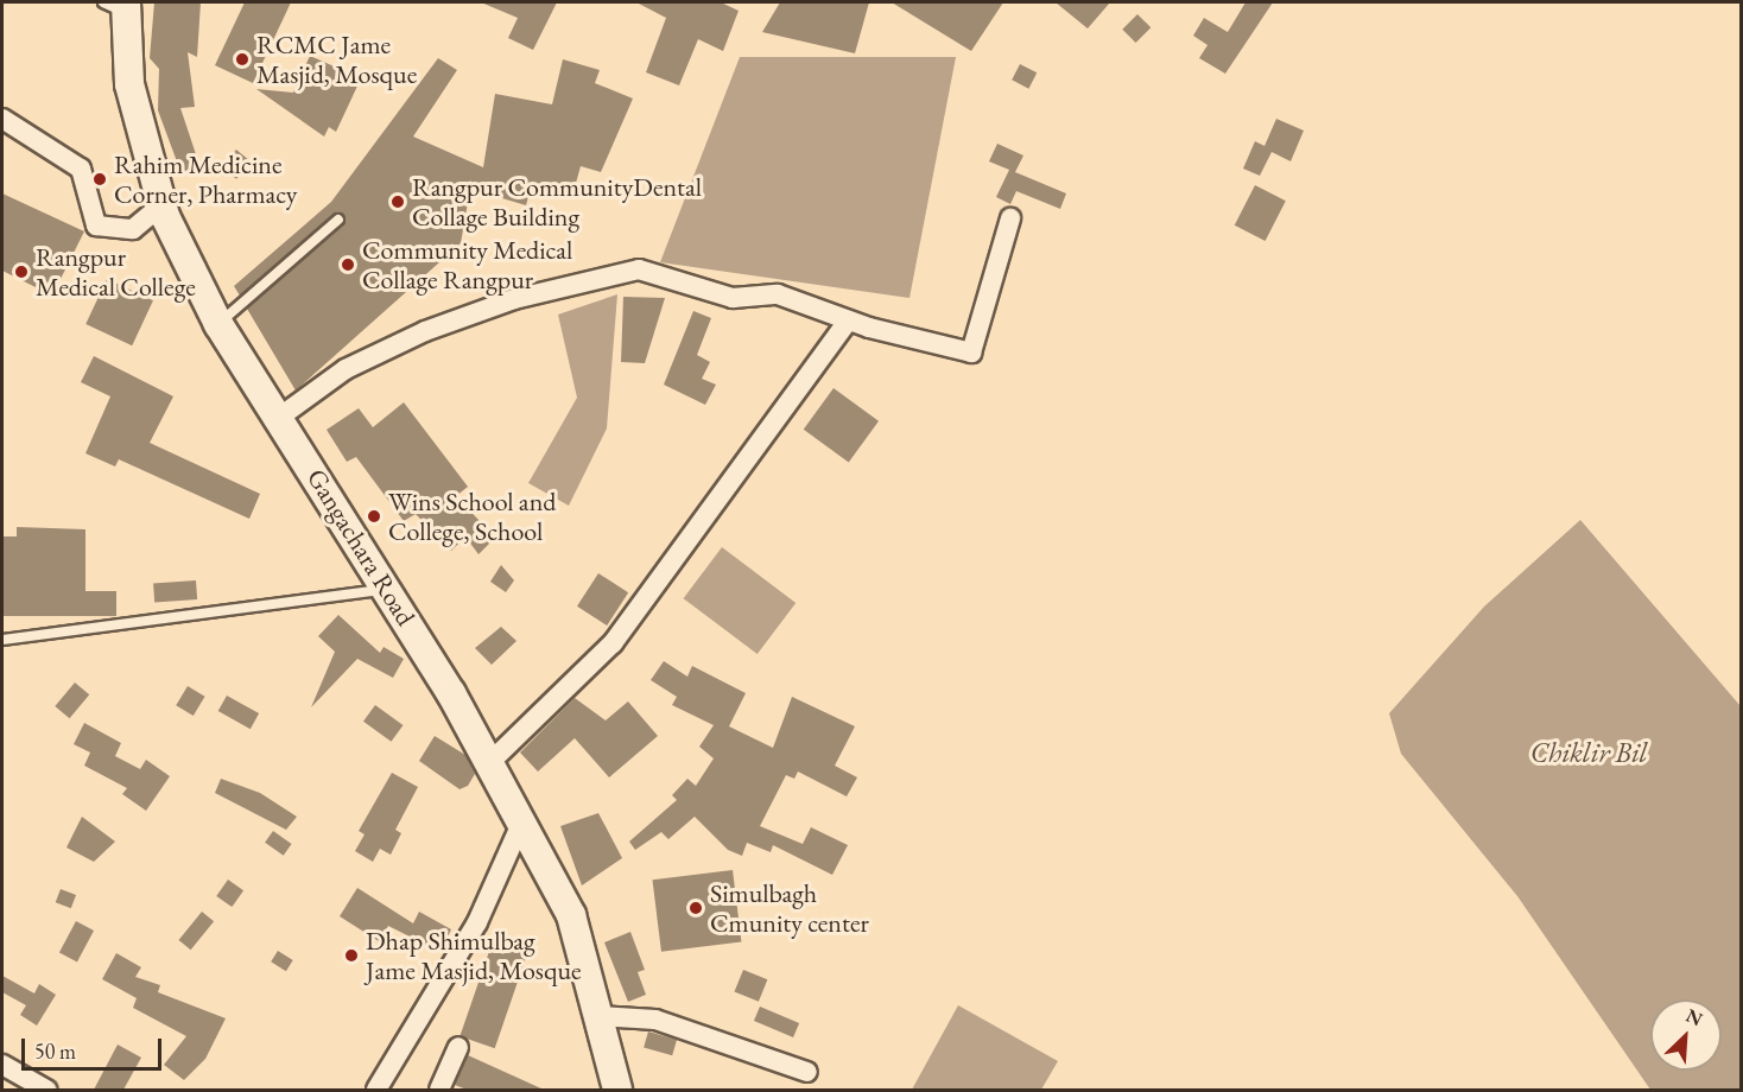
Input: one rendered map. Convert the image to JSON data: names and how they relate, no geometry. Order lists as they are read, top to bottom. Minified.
{"streets":{"main road":["Gangachara Road"]},"water":["Chiklir Bil"],"places":["RCMC Jame Masjid, Mosque","Rahim Medicine Corner, Pharmacy","Rangpur CommunityDental Collage Building","Community Medical Collage Rangpur","Rangpur Medical College","Wins School and College, School","Simulbagh Cmunity center","Dhap Shimulbag Jame Masjid, Mosque"],"scale_bar":"50 m","north":"top right"}
